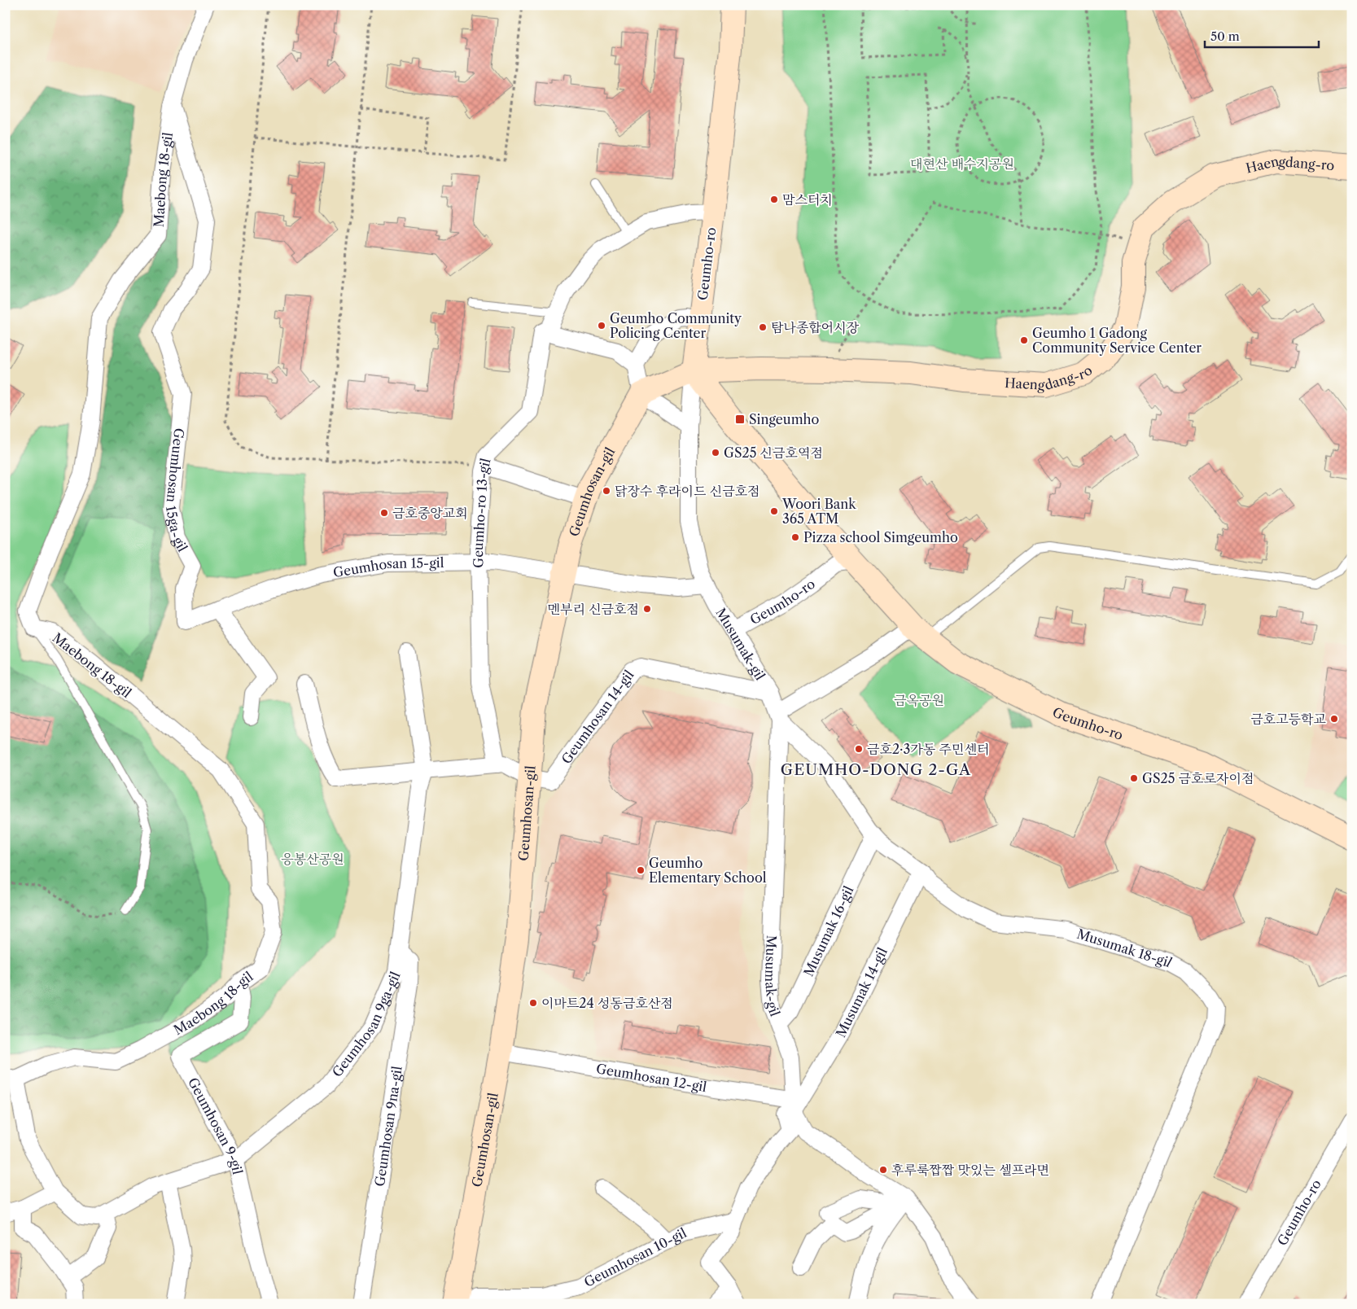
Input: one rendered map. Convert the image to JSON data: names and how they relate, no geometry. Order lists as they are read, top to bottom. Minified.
{"streets":{"street":["Haengdang-ro","Maebong 18-gil","Geumho-ro","Geumhosan 15ga-gil","Geumhosan-gil","Geumho-ro 13-gil","Geumhosan 15-gil","Musumak-gil","Geumhosan 14-gil","Musumak 16-gil","Musumak 18-gil","Musumak 14-gil","Geumhosan 9ga-gil","Geumhosan 12-gil","Geumhosan 9na-gil","Geumhosan 9-gil","Geumhosan 10-gil"]},"crossings":[["Haengdang-ro","Geumho-ro"],["Haengdang-ro","Musumak-gil"],["Maebong 18-gil","Geumhosan 15ga-gil"],["Maebong 18-gil","Geumhosan 9ga-gil"],["Maebong 18-gil","Geumhosan 9-gil"],["Geumho-ro","Geumho-ro 13-gil"],["Geumho-ro","Musumak-gil"],["Geumhosan 15ga-gil","Geumhosan 15-gil"],["Geumhosan-gil","Geumhosan 15-gil"],["Geumhosan-gil","Geumhosan 14-gil"],["Geumhosan-gil","Geumhosan 12-gil"],["Geumho-ro 13-gil","Geumhosan 15-gil"],["Musumak-gil","Geumhosan 14-gil"],["Musumak-gil","Musumak 16-gil"],["Musumak-gil","Musumak 18-gil"],["Musumak-gil","Musumak 14-gil"],["Musumak-gil","Geumhosan 12-gil"],["Musumak 16-gil","Musumak 18-gil"],["Musumak 18-gil","Musumak 14-gil"],["Musumak 14-gil","Geumhosan 12-gil"],["Geumhosan 9ga-gil","Geumhosan 9na-gil"],["Geumhosan 9ga-gil","Geumhosan 9-gil"]],"districts":["GEUMHO-DONG 2-GA"],"parks":["대현산 배수지공원","금옥공원","응봉산공원"],"places":{"other":["맘스터치","Geumho Community Policing Center","탐나종합어시장","Geumho 1 Gadong Community Service Center","GS25 신금호역점","닭장수 후라이드 신금호점","Woori Bank 365 ATM","금호중앙교회","Pizza school Simgeumho","멘부리 신금호점","금호고등학교","금호2·3가동 주민센터","GS25 금호로자이점","Geumho Elementary School","이마트24 성동금호산점","후루룩짭짭 맛있는 셀프라면"],"transit":["Singeumho"]},"scale_bar":"50 m"}
